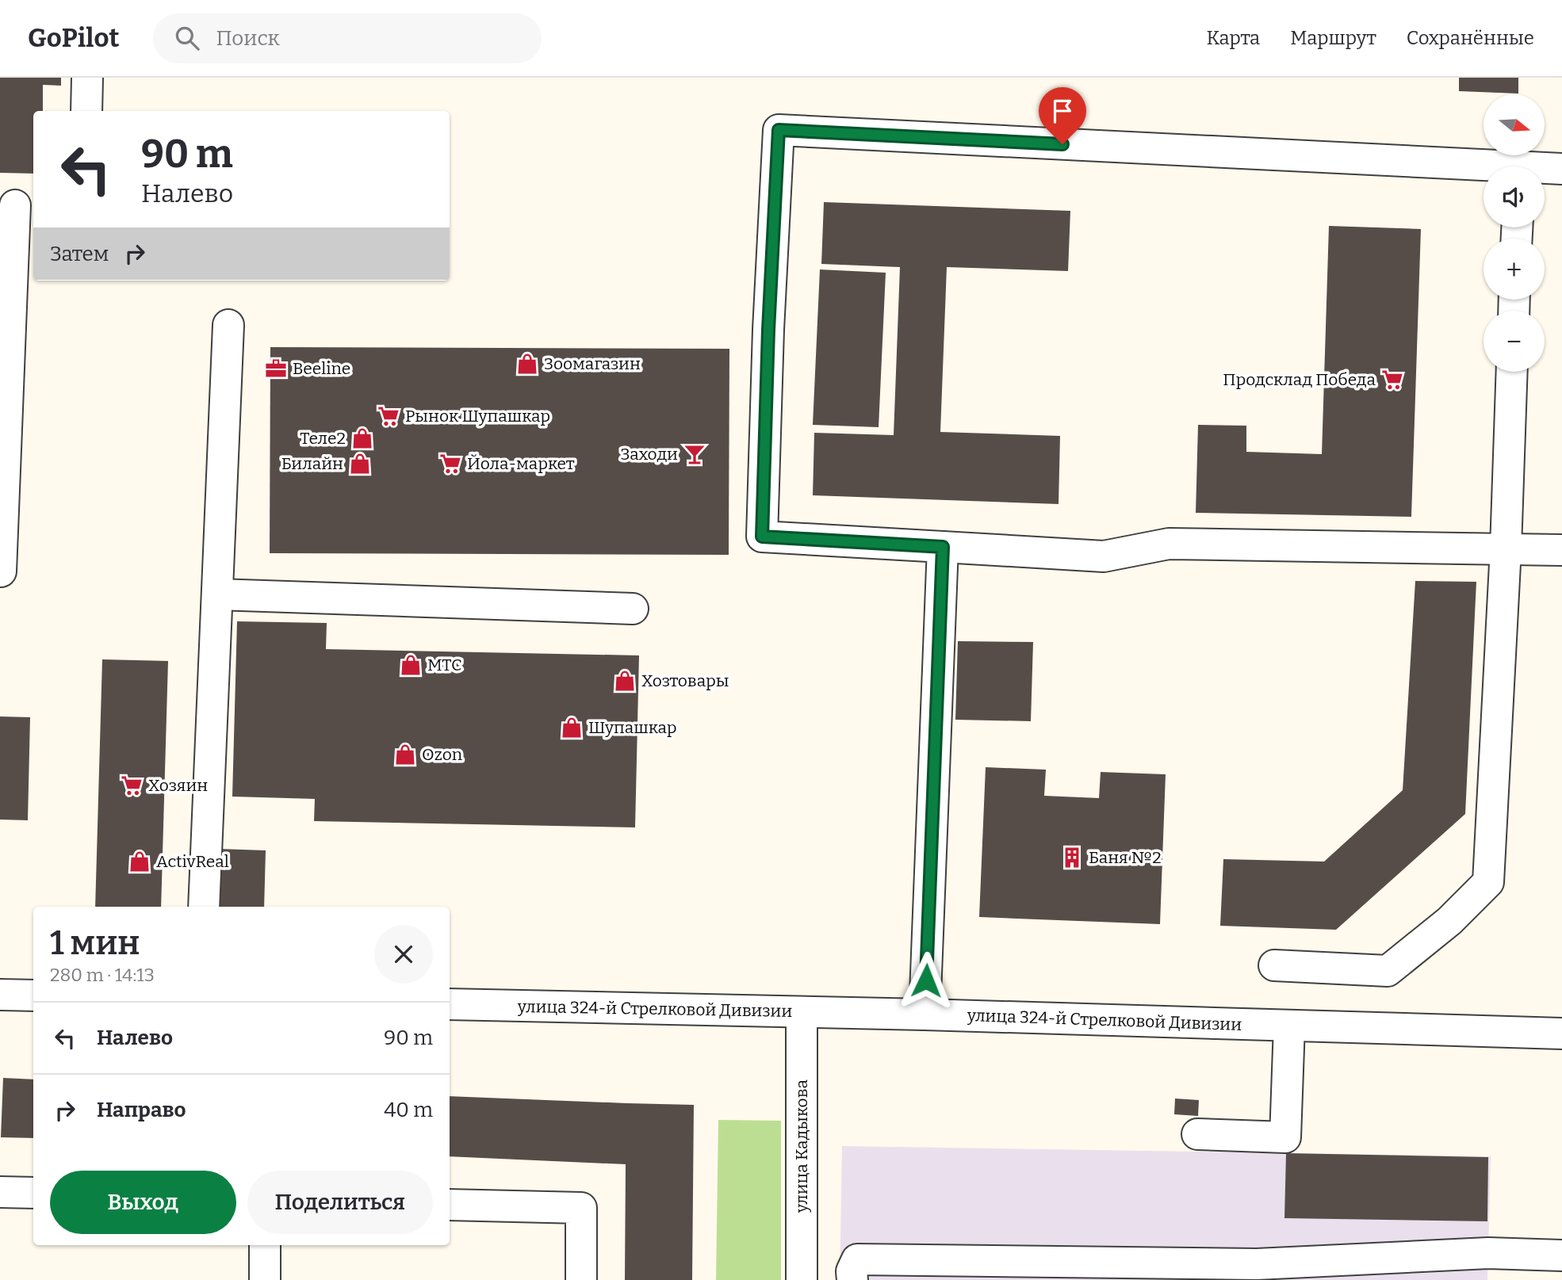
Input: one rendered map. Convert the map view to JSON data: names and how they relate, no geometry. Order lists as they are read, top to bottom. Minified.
{"streets":{"street":["улица 324-й Стрелковой Дивизии","улица Кадыкова"]},"crossings":[["улица 324-й Стрелковой Дивизии","улица Кадыкова"]],"places":{"shop":["Зоомагазин","Теле2","Билайн","МТС","Хозтовары","Шупашкар","Ozon","ActivReal"],"office":["Beeline"],"supermarket":["Продсклад Победа","Рынок Шупашкар","Йола-маркет","Хозяин"],"bar":["Заходи"],"building":["Баня №2"]},"north":"right","page":{"header":"GoPilot","search":"Поиск","nav":["Карта","Маршрут","Сохранённые"],"map_buttons":["+","−"],"turn":["90 m","Налево"],"then":"Затем","heading":["1 мин","280 m · 14:13"],"list":[{"name":"Налево","value":"90 m"},{"name":"Направо","value":"40 m"}],"buttons":["Выход","Поделиться"]}}
